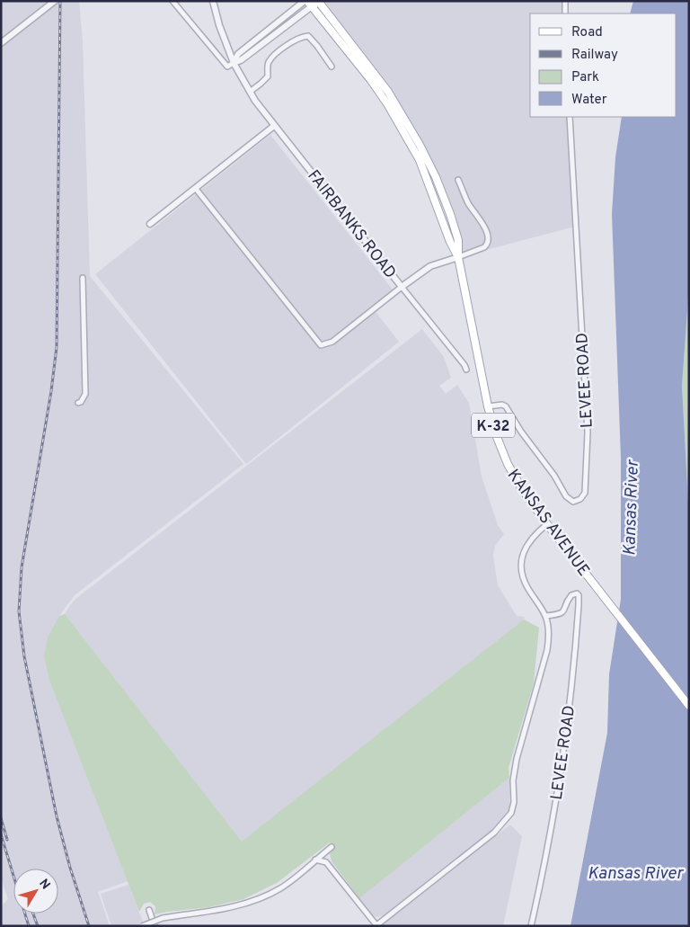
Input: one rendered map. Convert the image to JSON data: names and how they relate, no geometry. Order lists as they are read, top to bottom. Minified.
{"streets":{"main road":["K-32","KANSAS AVENUE"],"street":["FAIRBANKS ROAD","LEVEE ROAD"]},"crossings":[["LEVEE ROAD","KANSAS AVENUE"]],"water":["Kansas River"],"legend":["Road","Railway","Park","Water"],"north":"top right"}
